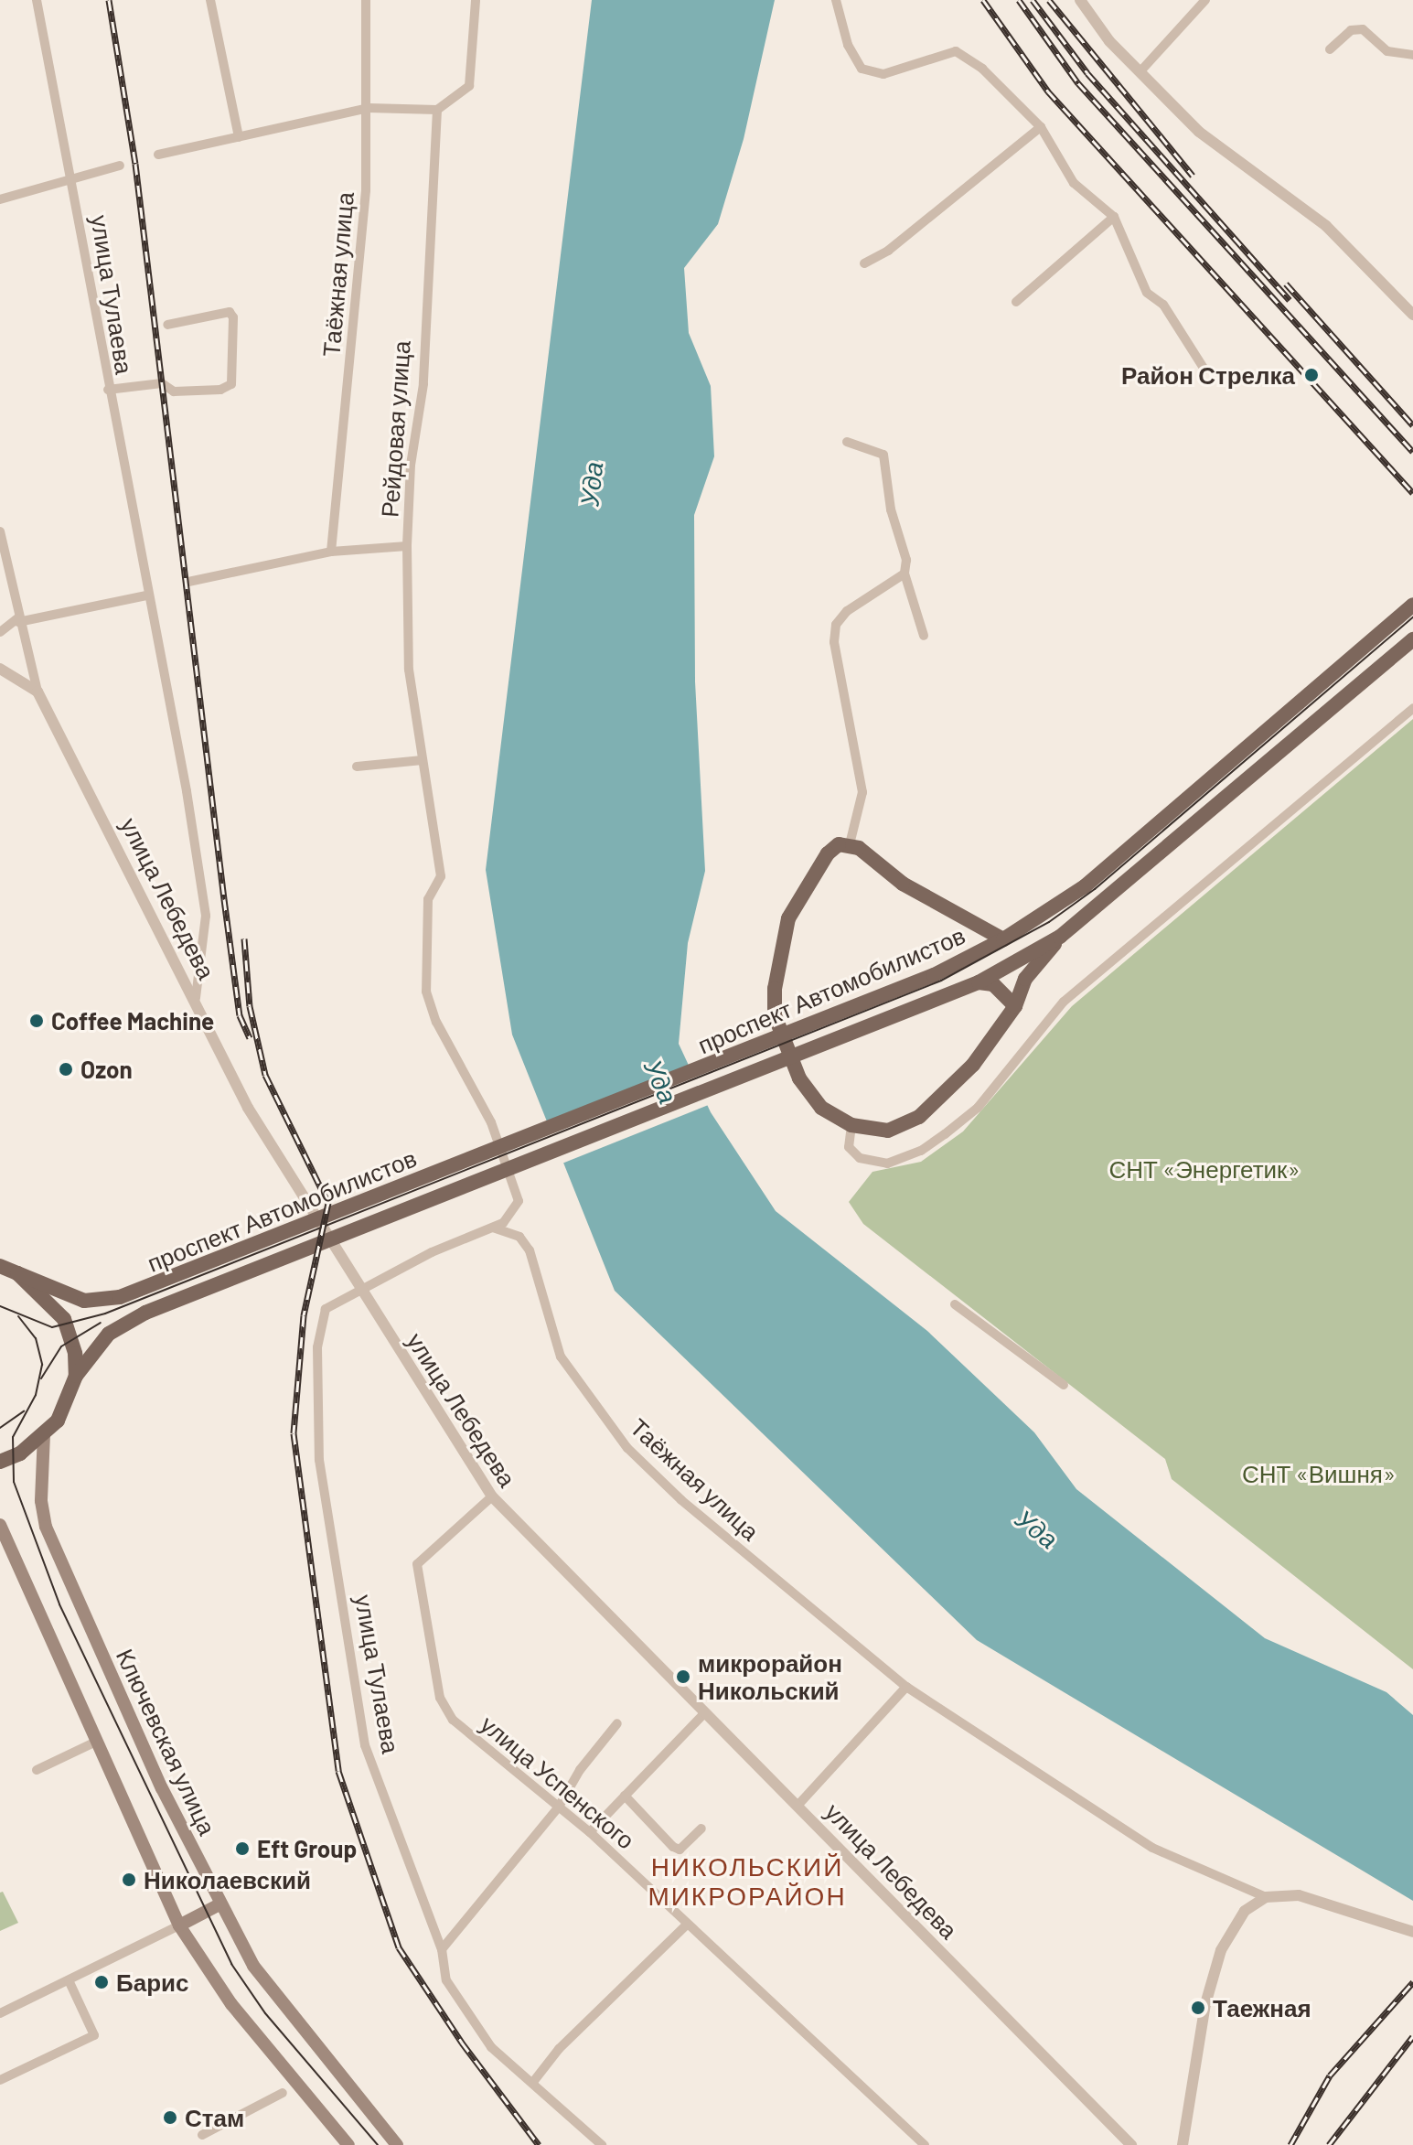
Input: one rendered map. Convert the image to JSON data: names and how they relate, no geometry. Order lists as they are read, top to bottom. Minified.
{"streets":{"main road":["проспект Автомобилистов","Ключевская улица"],"street":["Таёжная улица","улица Тулаева","Рейдовая улица","улица Лебедева","улица Успенского"]},"crossings":[["Таёжная улица","улица Тулаева"],["Таёжная улица","Рейдовая улица"],["улица Тулаева","Рейдовая улица"],["улица Тулаева","улица Лебедева"],["улица Лебедева","улица Успенского"]],"districts":["НИКОЛЬСКИЙ МИКРОРАЙОН"],"water":["Уда"],"parks":["СНТ «Энергетик»","СНТ «Вишня»"],"places":["Район Стрелка","Coffee Machine","Ozon","микрорайон Никольский","Eft Group","Николаевский","Барис","Таежная","Стам"]}
